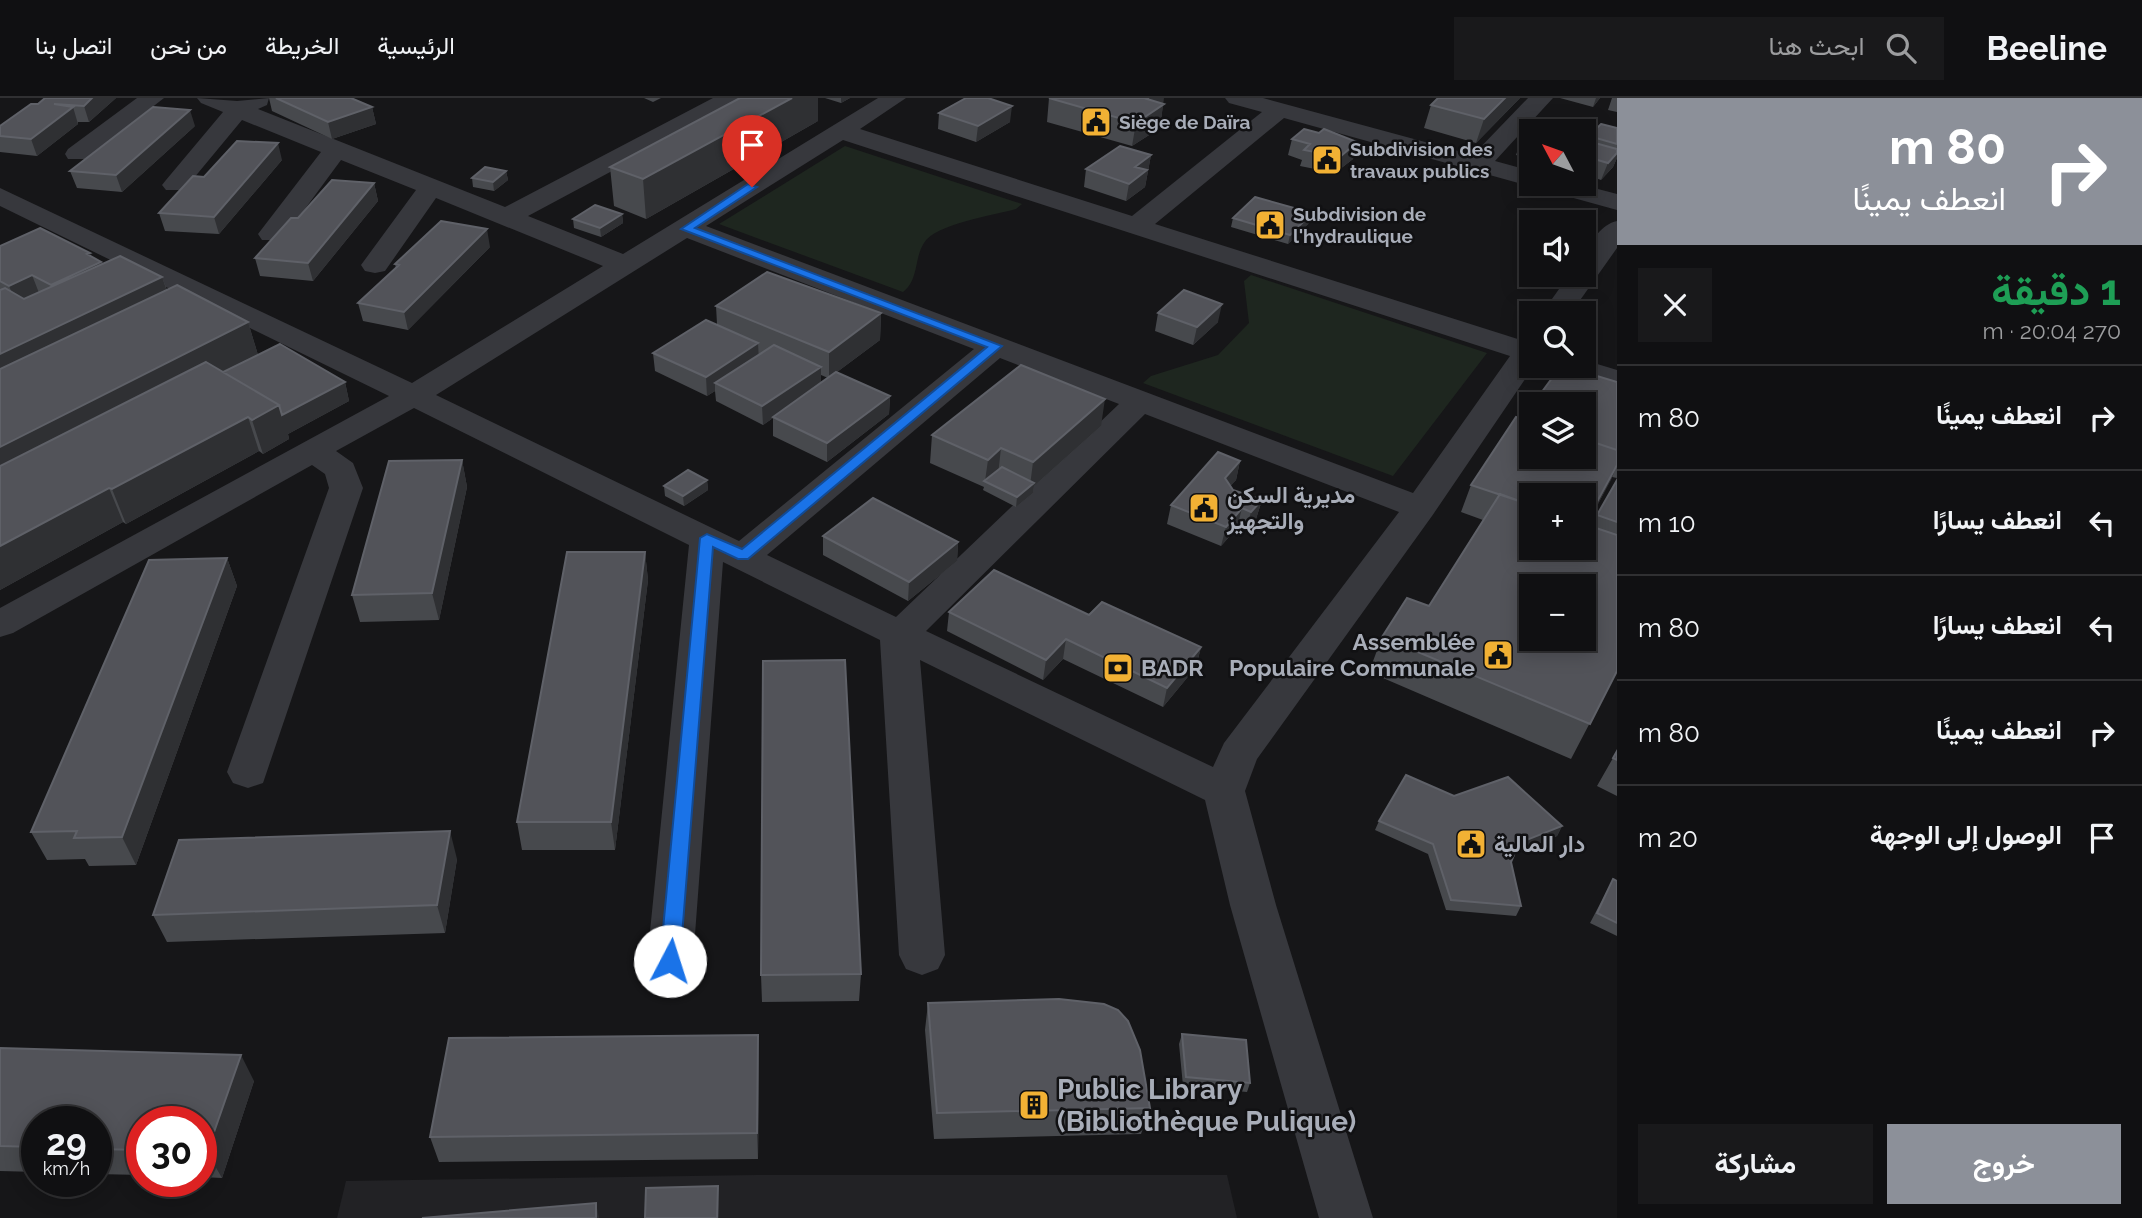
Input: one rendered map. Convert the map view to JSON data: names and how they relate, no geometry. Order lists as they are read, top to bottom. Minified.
{"places":{"public building":["Siège de Daïra","Subdivision des travaux publics","Subdivision de l'hydraulique","مديرية السكن والتجهيز","Assemblée Populaire Communale","دار المالية"],"bank":["BADR"],"building":["Public Library (Bibliothèque Pulique)"]},"north":"top left","page":{"header":"Beeline","search":"ابحث هنا","nav":["الرئيسية","الخريطة","من نحن","اتصل بنا"],"turn":["80 m","انعطف يمينًا"],"map_buttons":["+","−"],"heading":["1 دقيقة","270 m · 20:04"],"list":[{"name":"انعطف يمينًا","value":"80 m"},{"name":"انعطف يسارًا","value":"10 m"},{"name":"انعطف يسارًا","value":"80 m"},{"name":"انعطف يمينًا","value":"80 m"},{"name":"الوصول إلى الوجهة","value":"20 m"}],"speed":"29 km/h","limit":"30","buttons":["خروج","مشاركة"]}}
